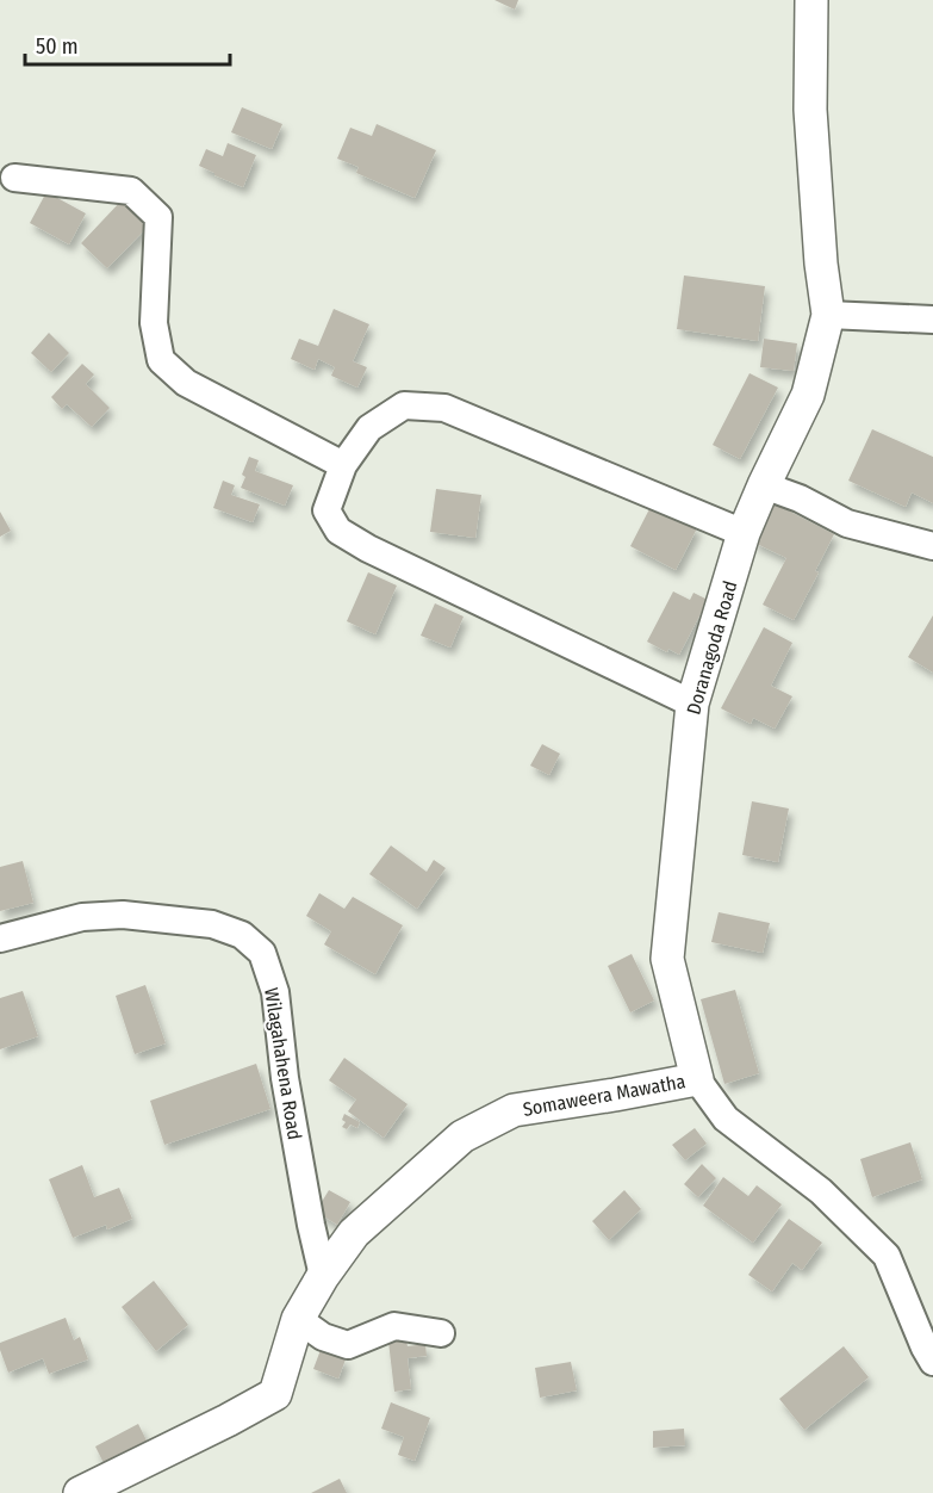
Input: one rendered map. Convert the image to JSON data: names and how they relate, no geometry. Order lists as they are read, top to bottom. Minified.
{"streets":{"street":["Doranagoda Road","Wilagahahena Road","Somaweera Mawatha"]},"crossings":[["Doranagoda Road","Somaweera Mawatha"],["Wilagahahena Road","Somaweera Mawatha"]],"scale_bar":"50 m"}
